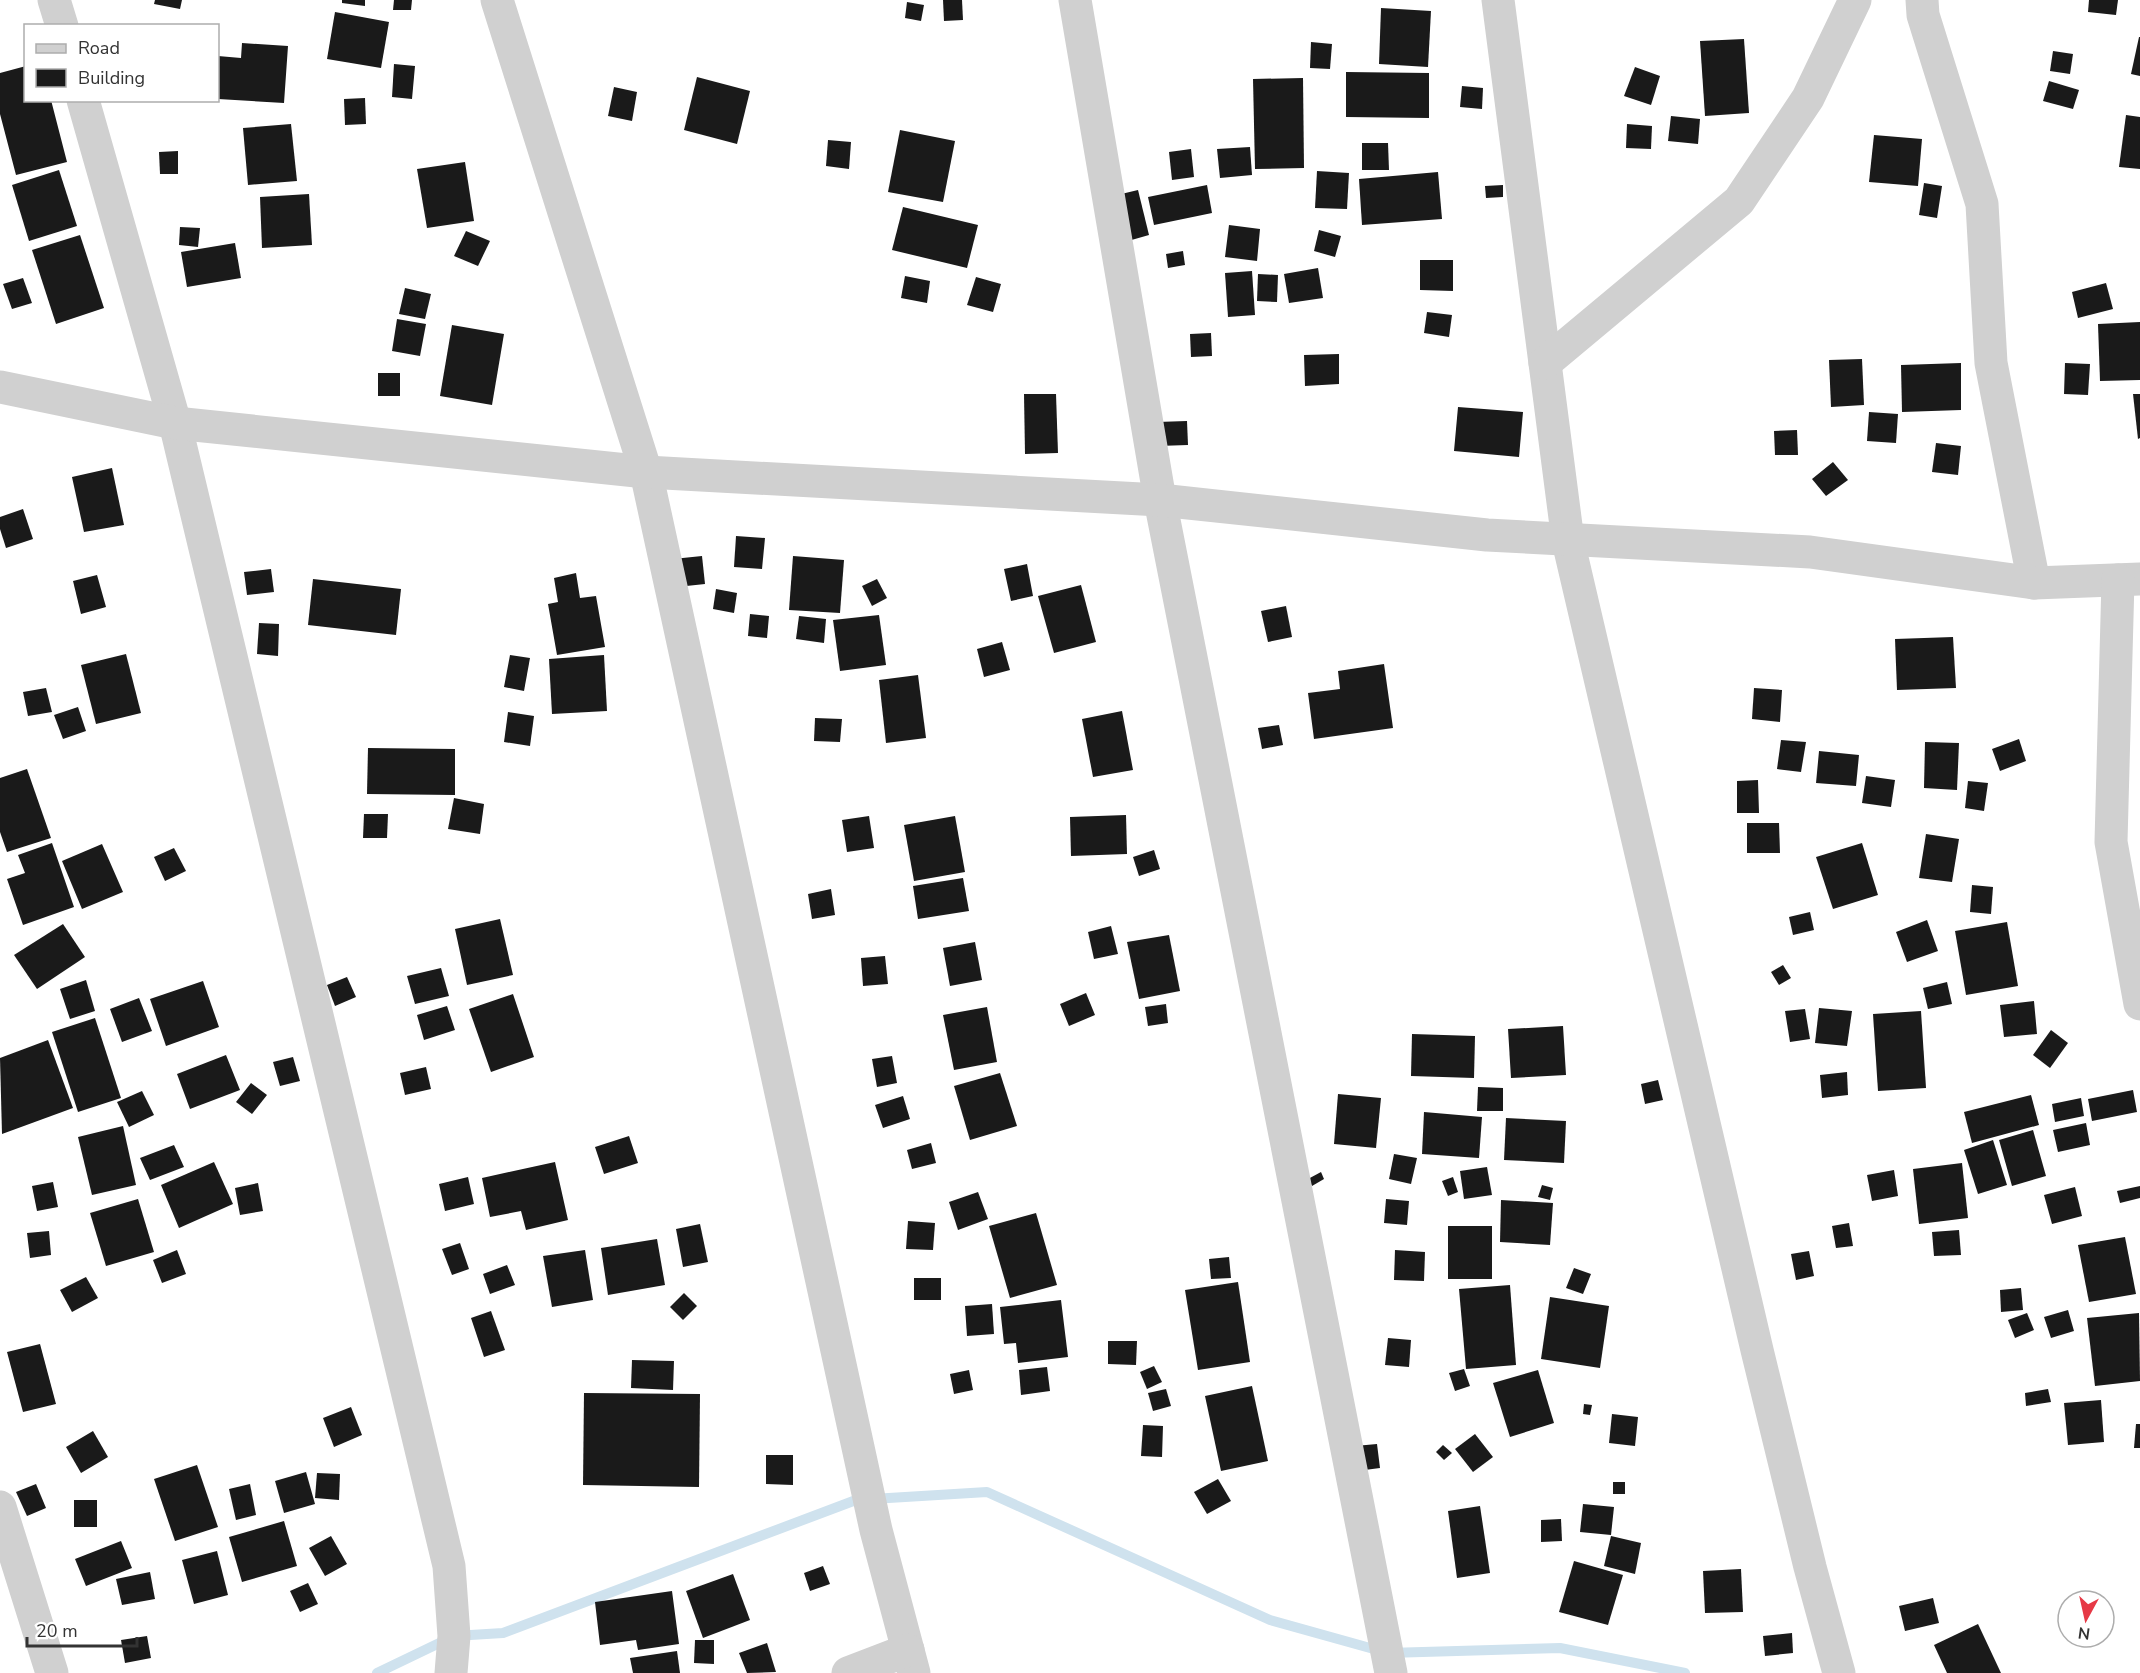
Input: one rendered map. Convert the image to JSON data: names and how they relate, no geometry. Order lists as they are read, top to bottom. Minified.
{"legend":["Road","Building"],"scale_bar":"20 m","north":"bottom"}
